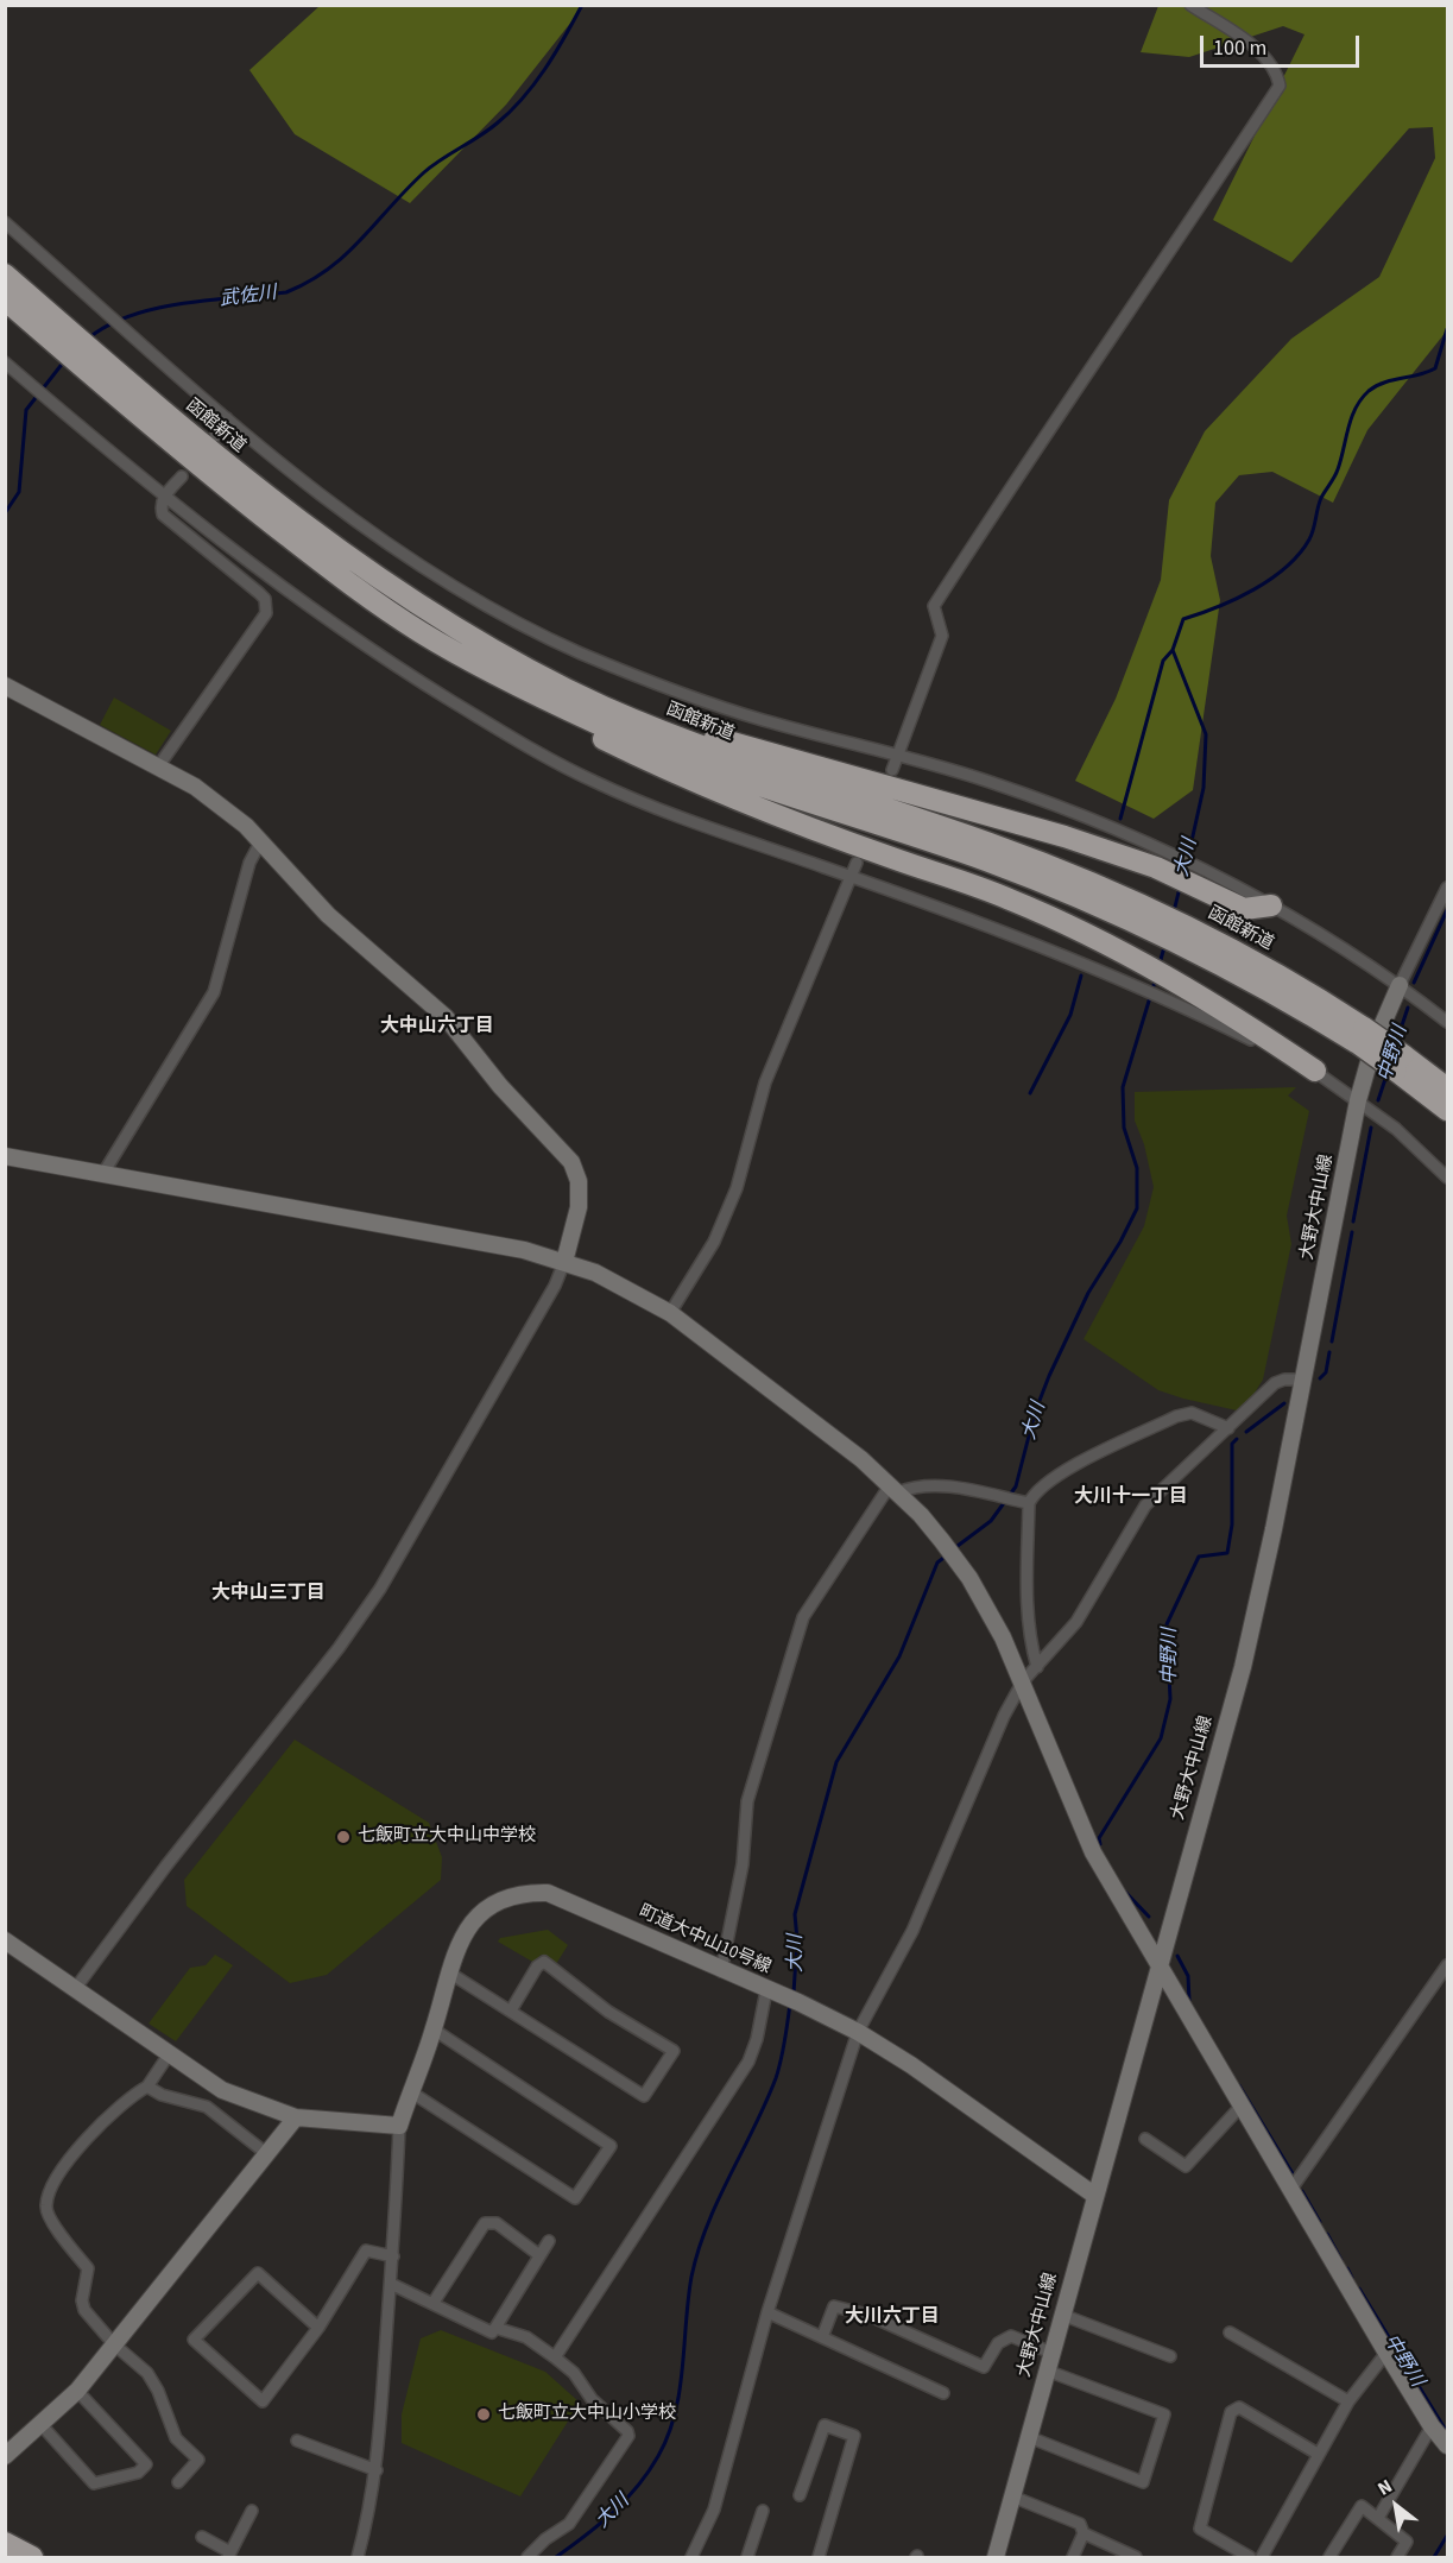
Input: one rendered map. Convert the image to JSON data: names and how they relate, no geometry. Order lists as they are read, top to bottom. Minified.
{"streets":{"highway":["函館新道"],"street":["大野大中山線","町道大中山10号線"]},"crossings":[["大野大中山線","町道大中山10号線"]],"districts":["大中山六丁目","大川十一丁目","大中山三丁目","大川六丁目"],"water":["武佐川","大川","中野川"],"places":["七飯町立大中山中学校","七飯町立大中山小学校"],"scale_bar":"100 m","north":"top left"}
